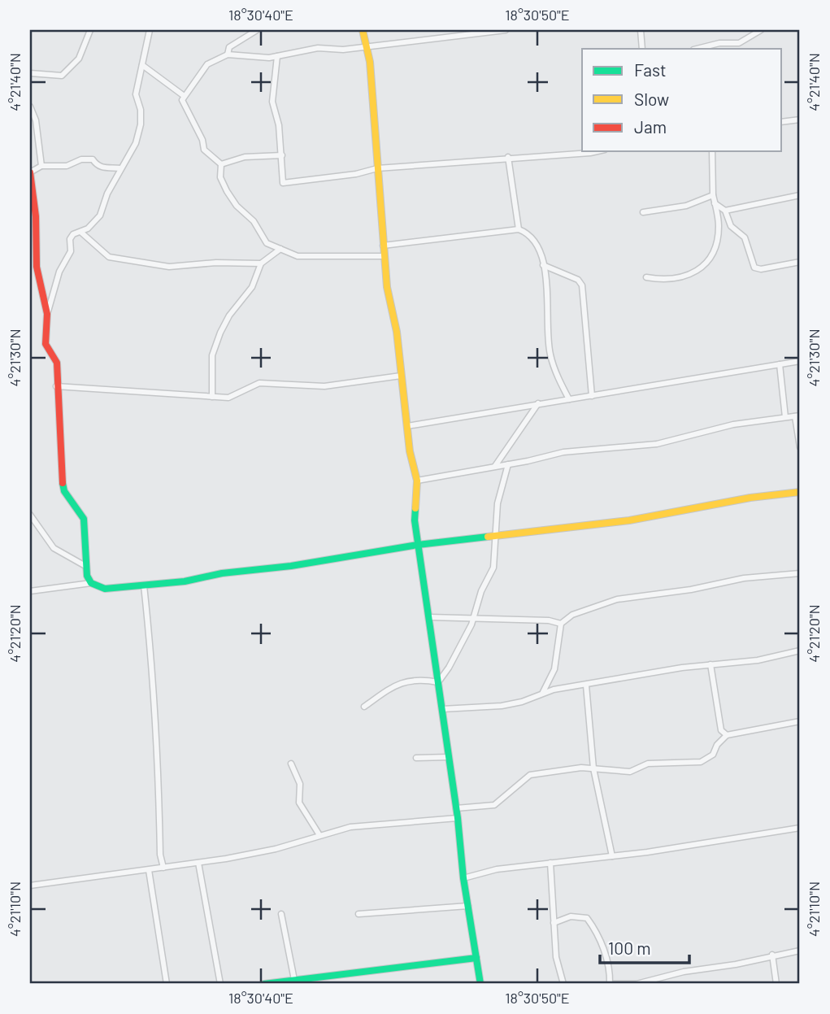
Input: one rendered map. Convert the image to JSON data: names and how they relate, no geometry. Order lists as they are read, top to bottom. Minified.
{"legend":["Fast","Slow","Jam"],"scale_bar":"100 m","coordinates":["18°30'40\"E","18°30'50\"E","4°21'40\"N","4°21'30\"N","4°21'20\"N","4°21'10\"N"]}
